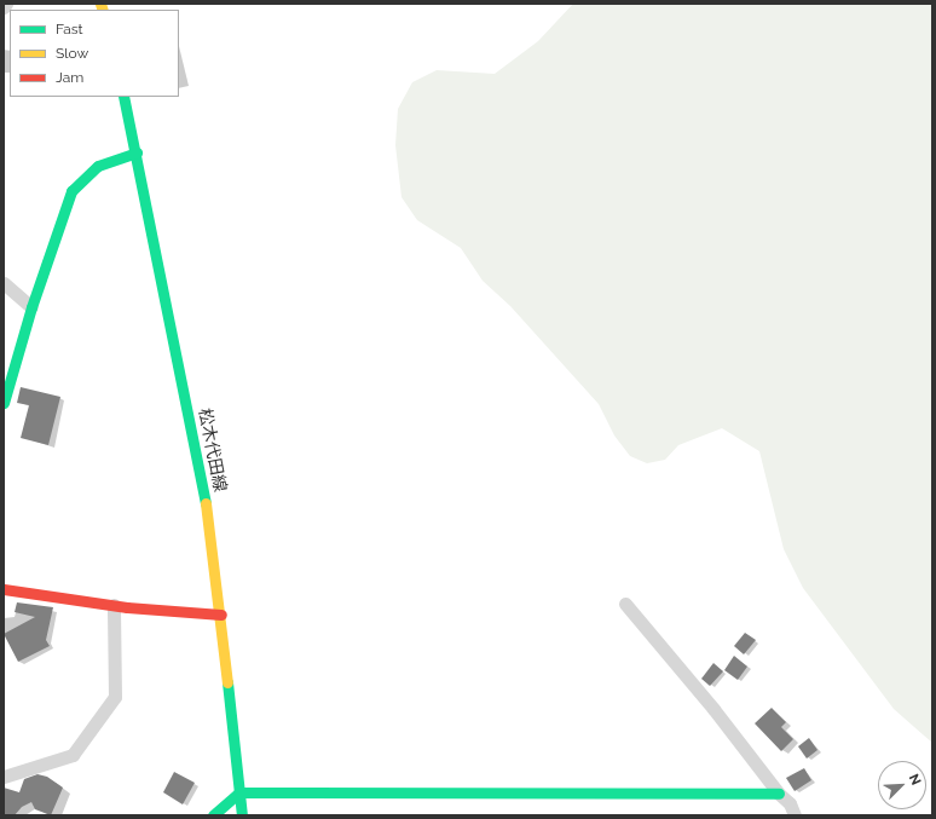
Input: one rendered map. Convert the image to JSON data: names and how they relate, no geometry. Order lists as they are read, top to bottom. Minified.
{"streets":{"street":["松木代田線"]},"legend":["Fast","Slow","Jam"],"north":"top right"}
